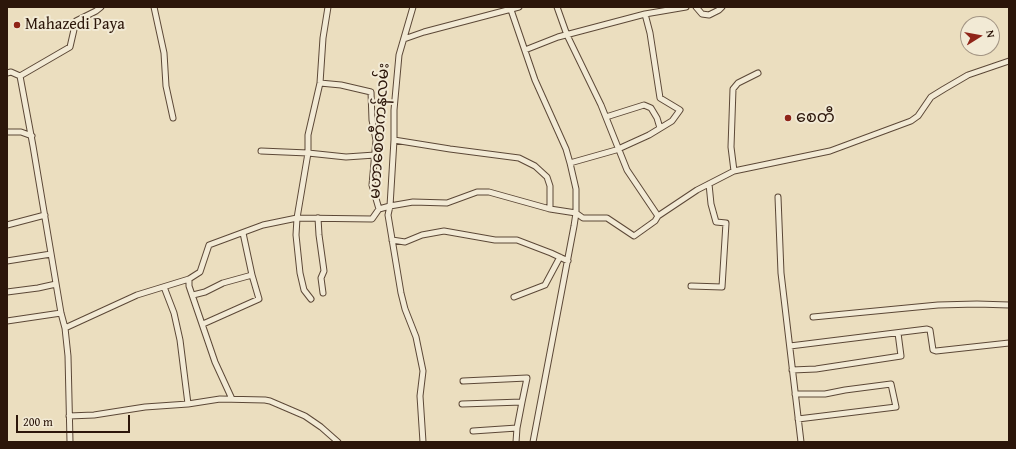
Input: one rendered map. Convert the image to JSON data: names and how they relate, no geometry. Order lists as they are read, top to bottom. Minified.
{"streets":{"street":["မဟာစေတီကန်လမ်း"]},"places":["Mahazedi Paya","စေတီ"],"scale_bar":"200 m","north":"right"}
